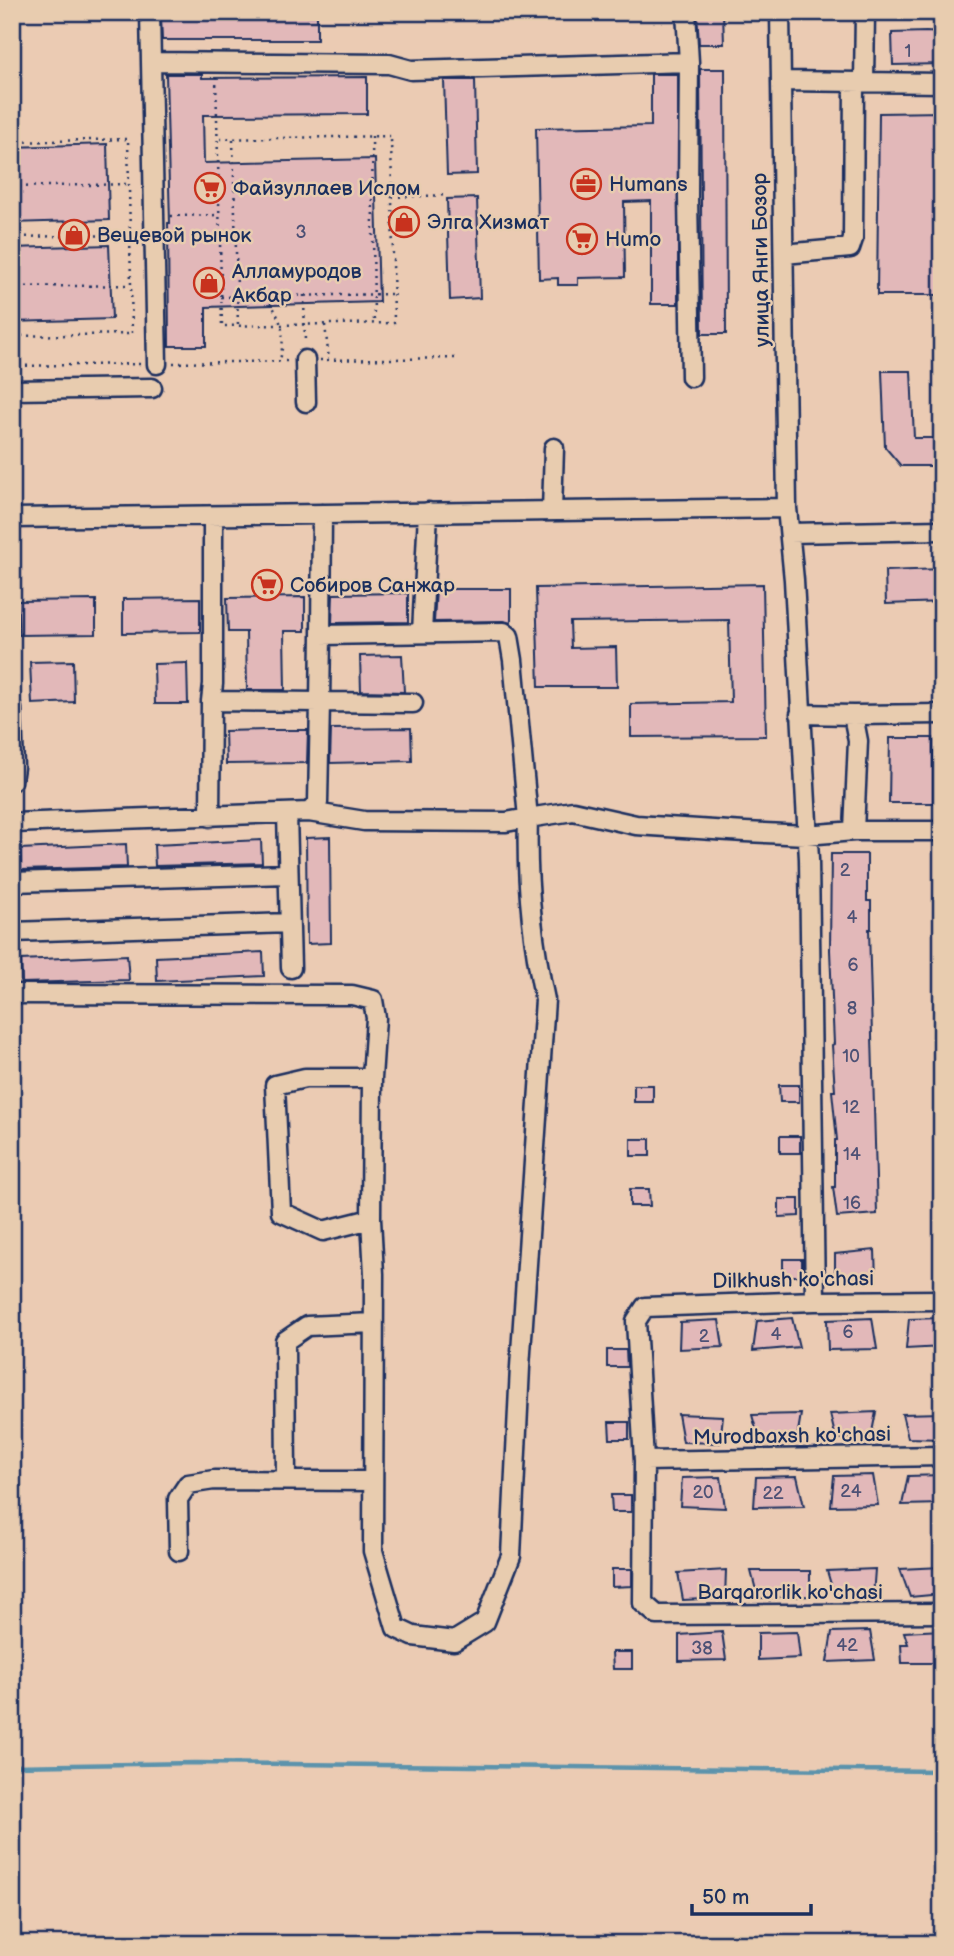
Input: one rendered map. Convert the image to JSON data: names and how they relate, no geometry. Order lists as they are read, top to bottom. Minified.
{"streets":{"street":["улица Янги Бозор","Dilkhush ko'chasi","Murodbaxsh ko'chasi","Barqarorlik ko'chasi"]},"crossings":[["улица Янги Бозор","Dilkhush ko'chasi"],["Dilkhush ko'chasi","Murodbaxsh ko'chasi"],["Dilkhush ko'chasi","Barqarorlik ko'chasi"],["Murodbaxsh ko'chasi","Barqarorlik ko'chasi"]],"places":{"office":["Humans"],"supermarket":["Файзуллаев Ислом","Humo","Собиров Санжар"],"shop":["Элга Хизмат","Вещевой рынок","Алламуродов Акбар"]},"house_numbers":["1","3","2","4","6","8","10","12","14","16","6","4","2","24","20","22","42","38"],"scale_bar":"50 m"}
